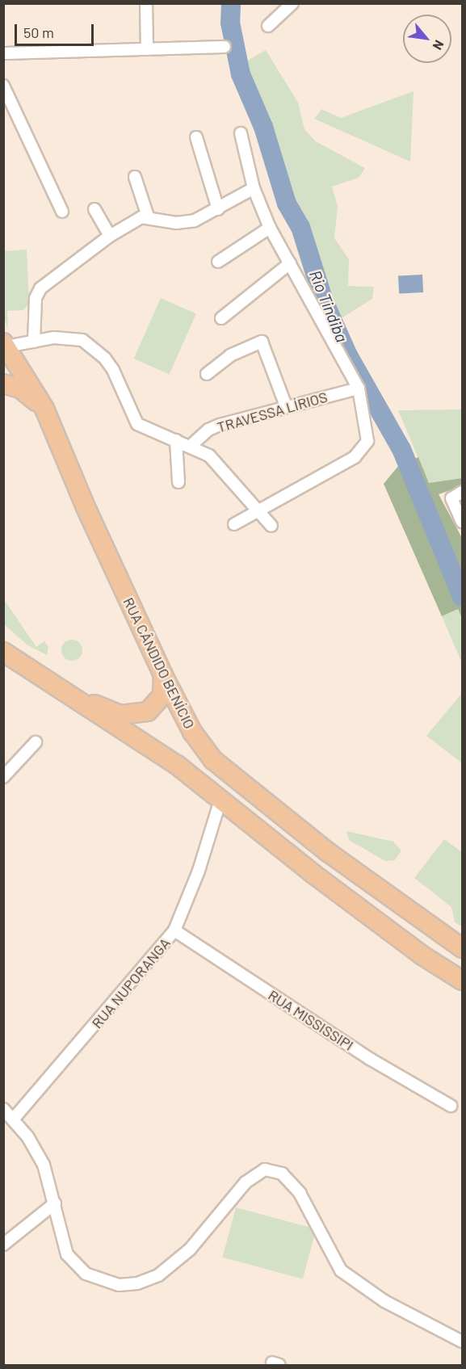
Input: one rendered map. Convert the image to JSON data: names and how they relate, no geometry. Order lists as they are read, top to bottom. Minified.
{"streets":{"main road":["RUA CÂNDIDO BENÍCIO"],"street":["TRAVESSA LÍRIOS","RUA NUPORANGA","RUA MISSISSIPI"]},"crossings":[["RUA NUPORANGA","RUA MISSISSIPI"]],"water":["Rio Tindiba"],"scale_bar":"50 m","north":"bottom right"}
